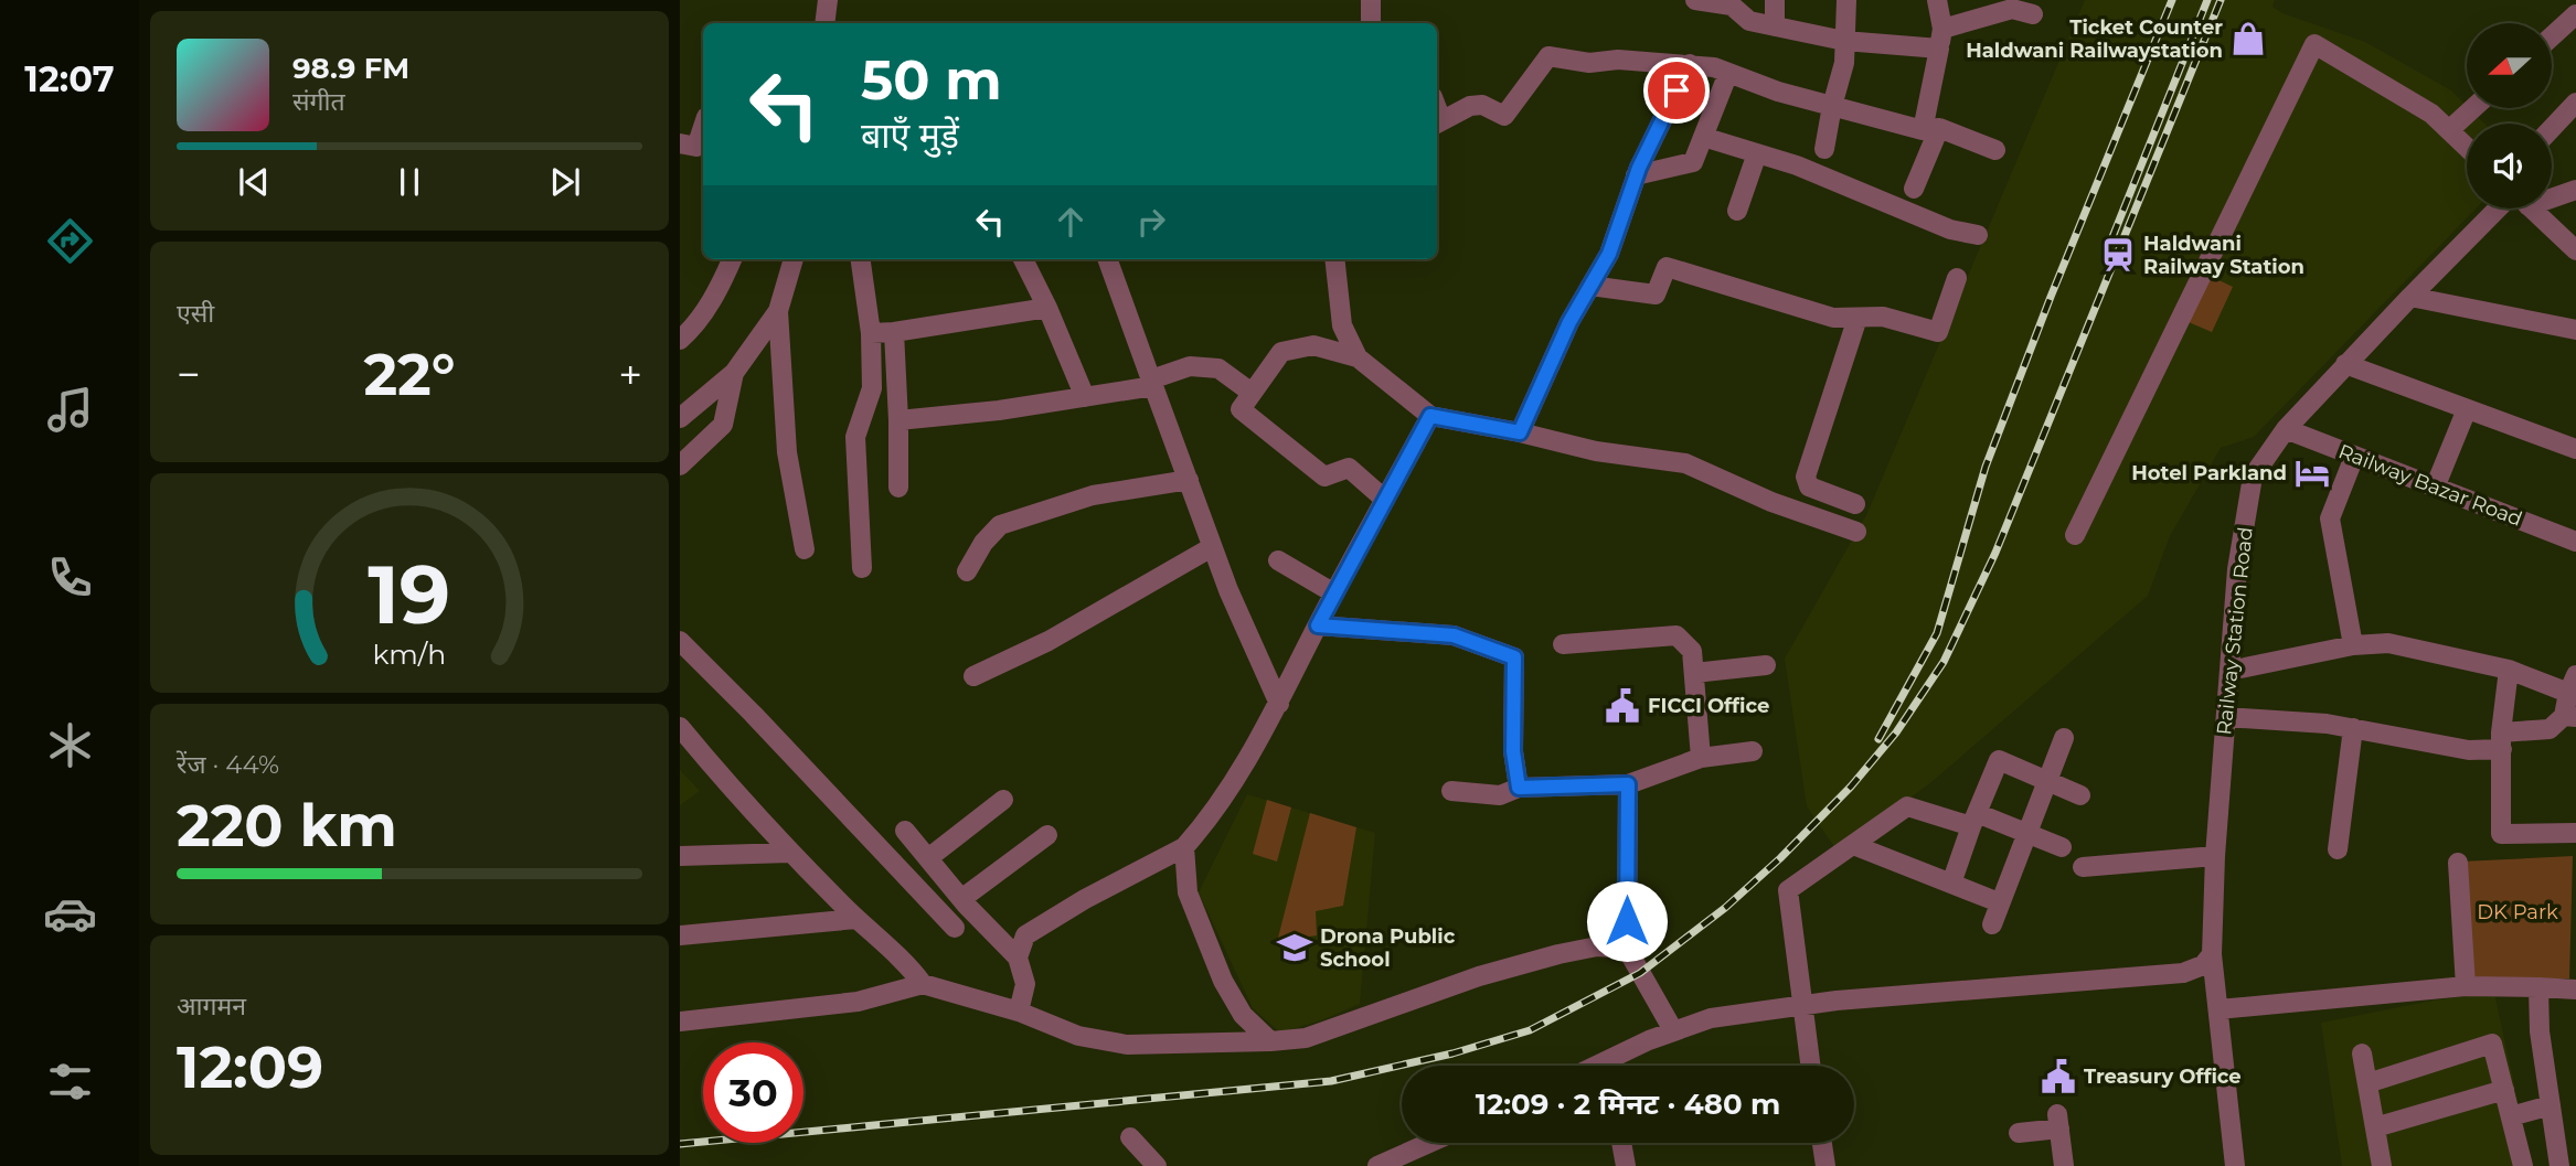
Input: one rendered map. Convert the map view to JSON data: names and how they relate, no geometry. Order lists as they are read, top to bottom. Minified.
{"streets":{"street":["Railway Bazar Road","Railway Station Road"]},"crossings":[["Railway Bazar Road","Railway Station Road"]],"parks":["DK Park"],"places":{"shop":["Ticket Counter Haldwani Railwaystation"],"station":["Haldwani Railway Station"],"hotel":["Hotel Parkland"],"public building":["FICCI Office","Treasury Office"],"school or university":["Drona Public School"]},"north":"left","page":{"tabs":"12:07","turn":["50 m","बाएँ मुड़ें"],"song":["98.9 FM","संगीत"],"tile":["एसी",["रेंज · 44%","220 km"],["आगमन","12:09"]],"heat":["−","22°","+"],"limit":"30","trip":"12:09 · 2 मिनट · 480 m","gauge":["19","km/h"]}}
